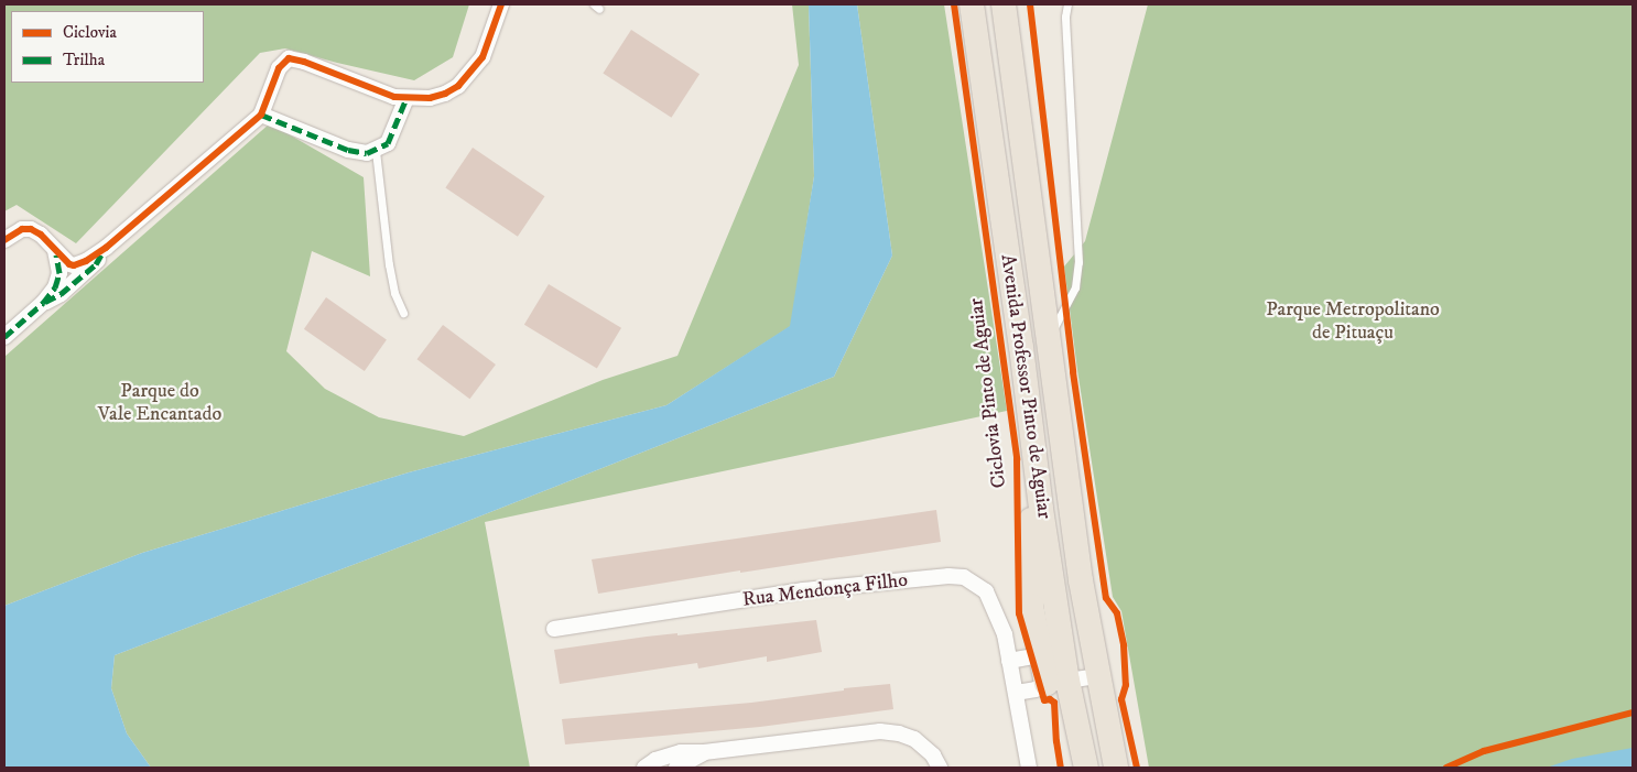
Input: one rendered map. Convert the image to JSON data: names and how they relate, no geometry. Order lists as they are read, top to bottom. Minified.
{"streets":{"main road":["Avenida Professor Pinto de Aguiar"],"street":["Rua Mendonça Filho"],"cycle path":["Ciclovia Pinto de Aguiar"]},"parks":["Parque Metropolitano de Pituaçu","Parque do Vale Encantado"],"legend":["Ciclovia","Trilha"]}
